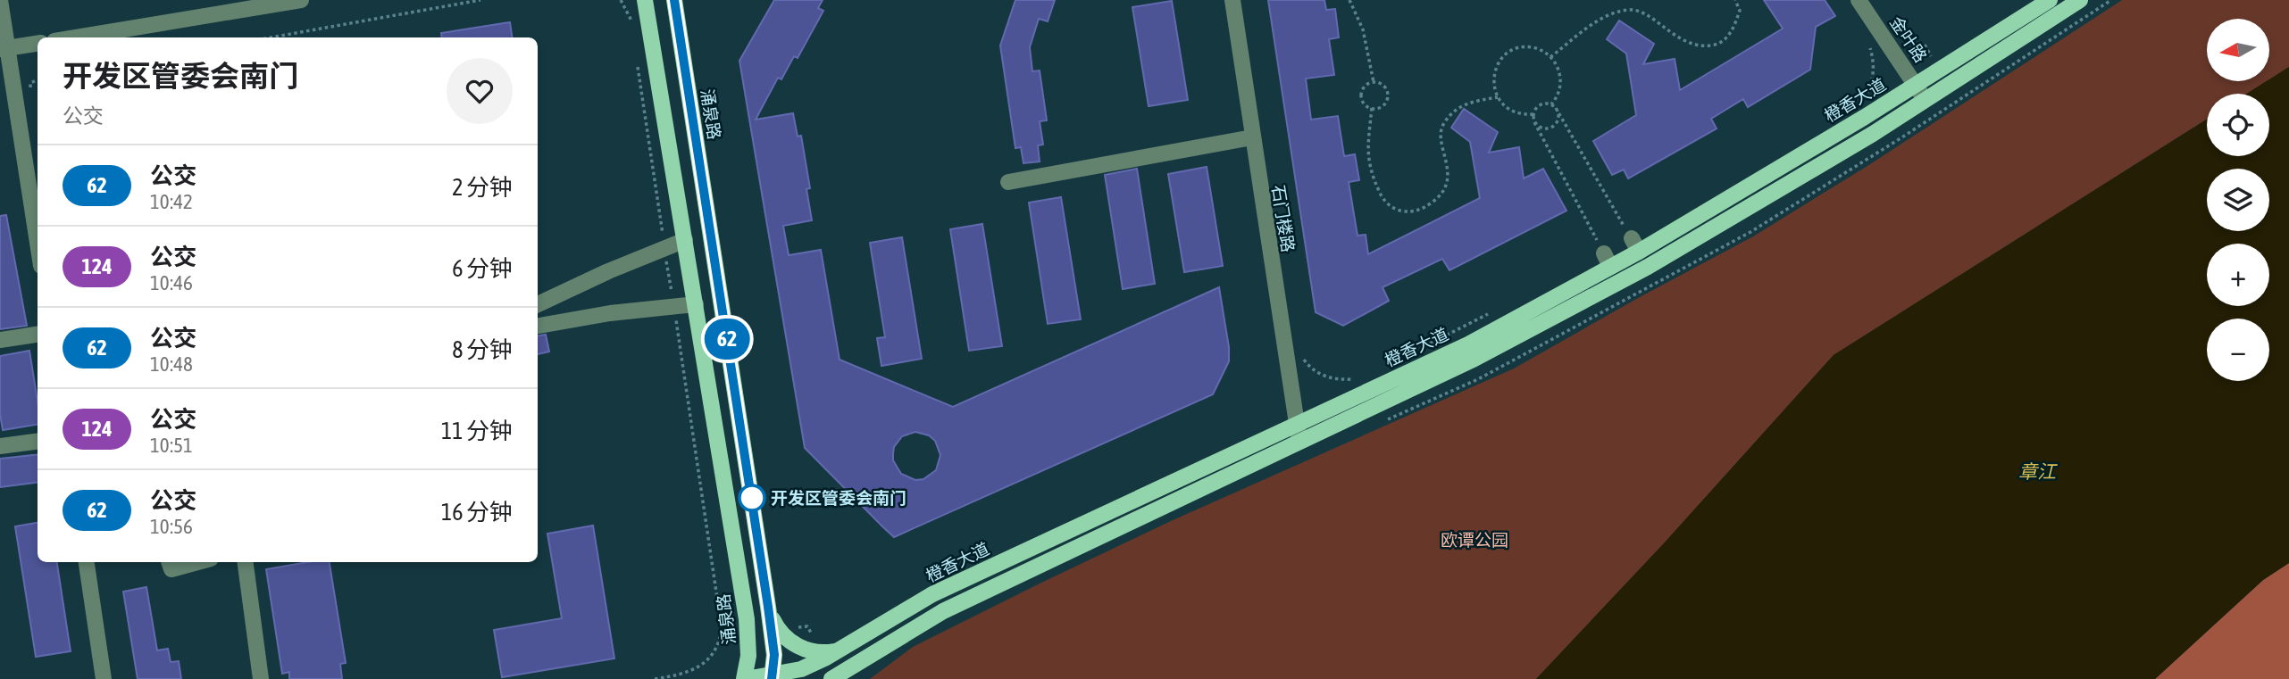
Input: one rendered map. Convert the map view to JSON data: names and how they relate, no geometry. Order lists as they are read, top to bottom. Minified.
{"streets":{"main road":["橙香大道","涌泉路"],"street":["金叶路","石门楼路"]},"crossings":[["金叶路","橙香大道"],["橙香大道","涌泉路"],["橙香大道","石门楼路"]],"water":["章江"],"parks":["欧谭公园"],"places":["开发区管委会南门"],"lines":["bus line 62"],"north":"left","page":{"on_map":"62","map_buttons":["+","−"],"heading":["开发区管委会南门","公交"],"list":[{"mark":"62","name":"公交","note":"10:42","value":"2 分钟"},{"mark":"124","name":"公交","note":"10:46","value":"6 分钟"},{"mark":"62","name":"公交","note":"10:48","value":"8 分钟"},{"mark":"124","name":"公交","note":"10:51","value":"11 分钟"},{"mark":"62","name":"公交","note":"10:56","value":"16 分钟"}]}}
